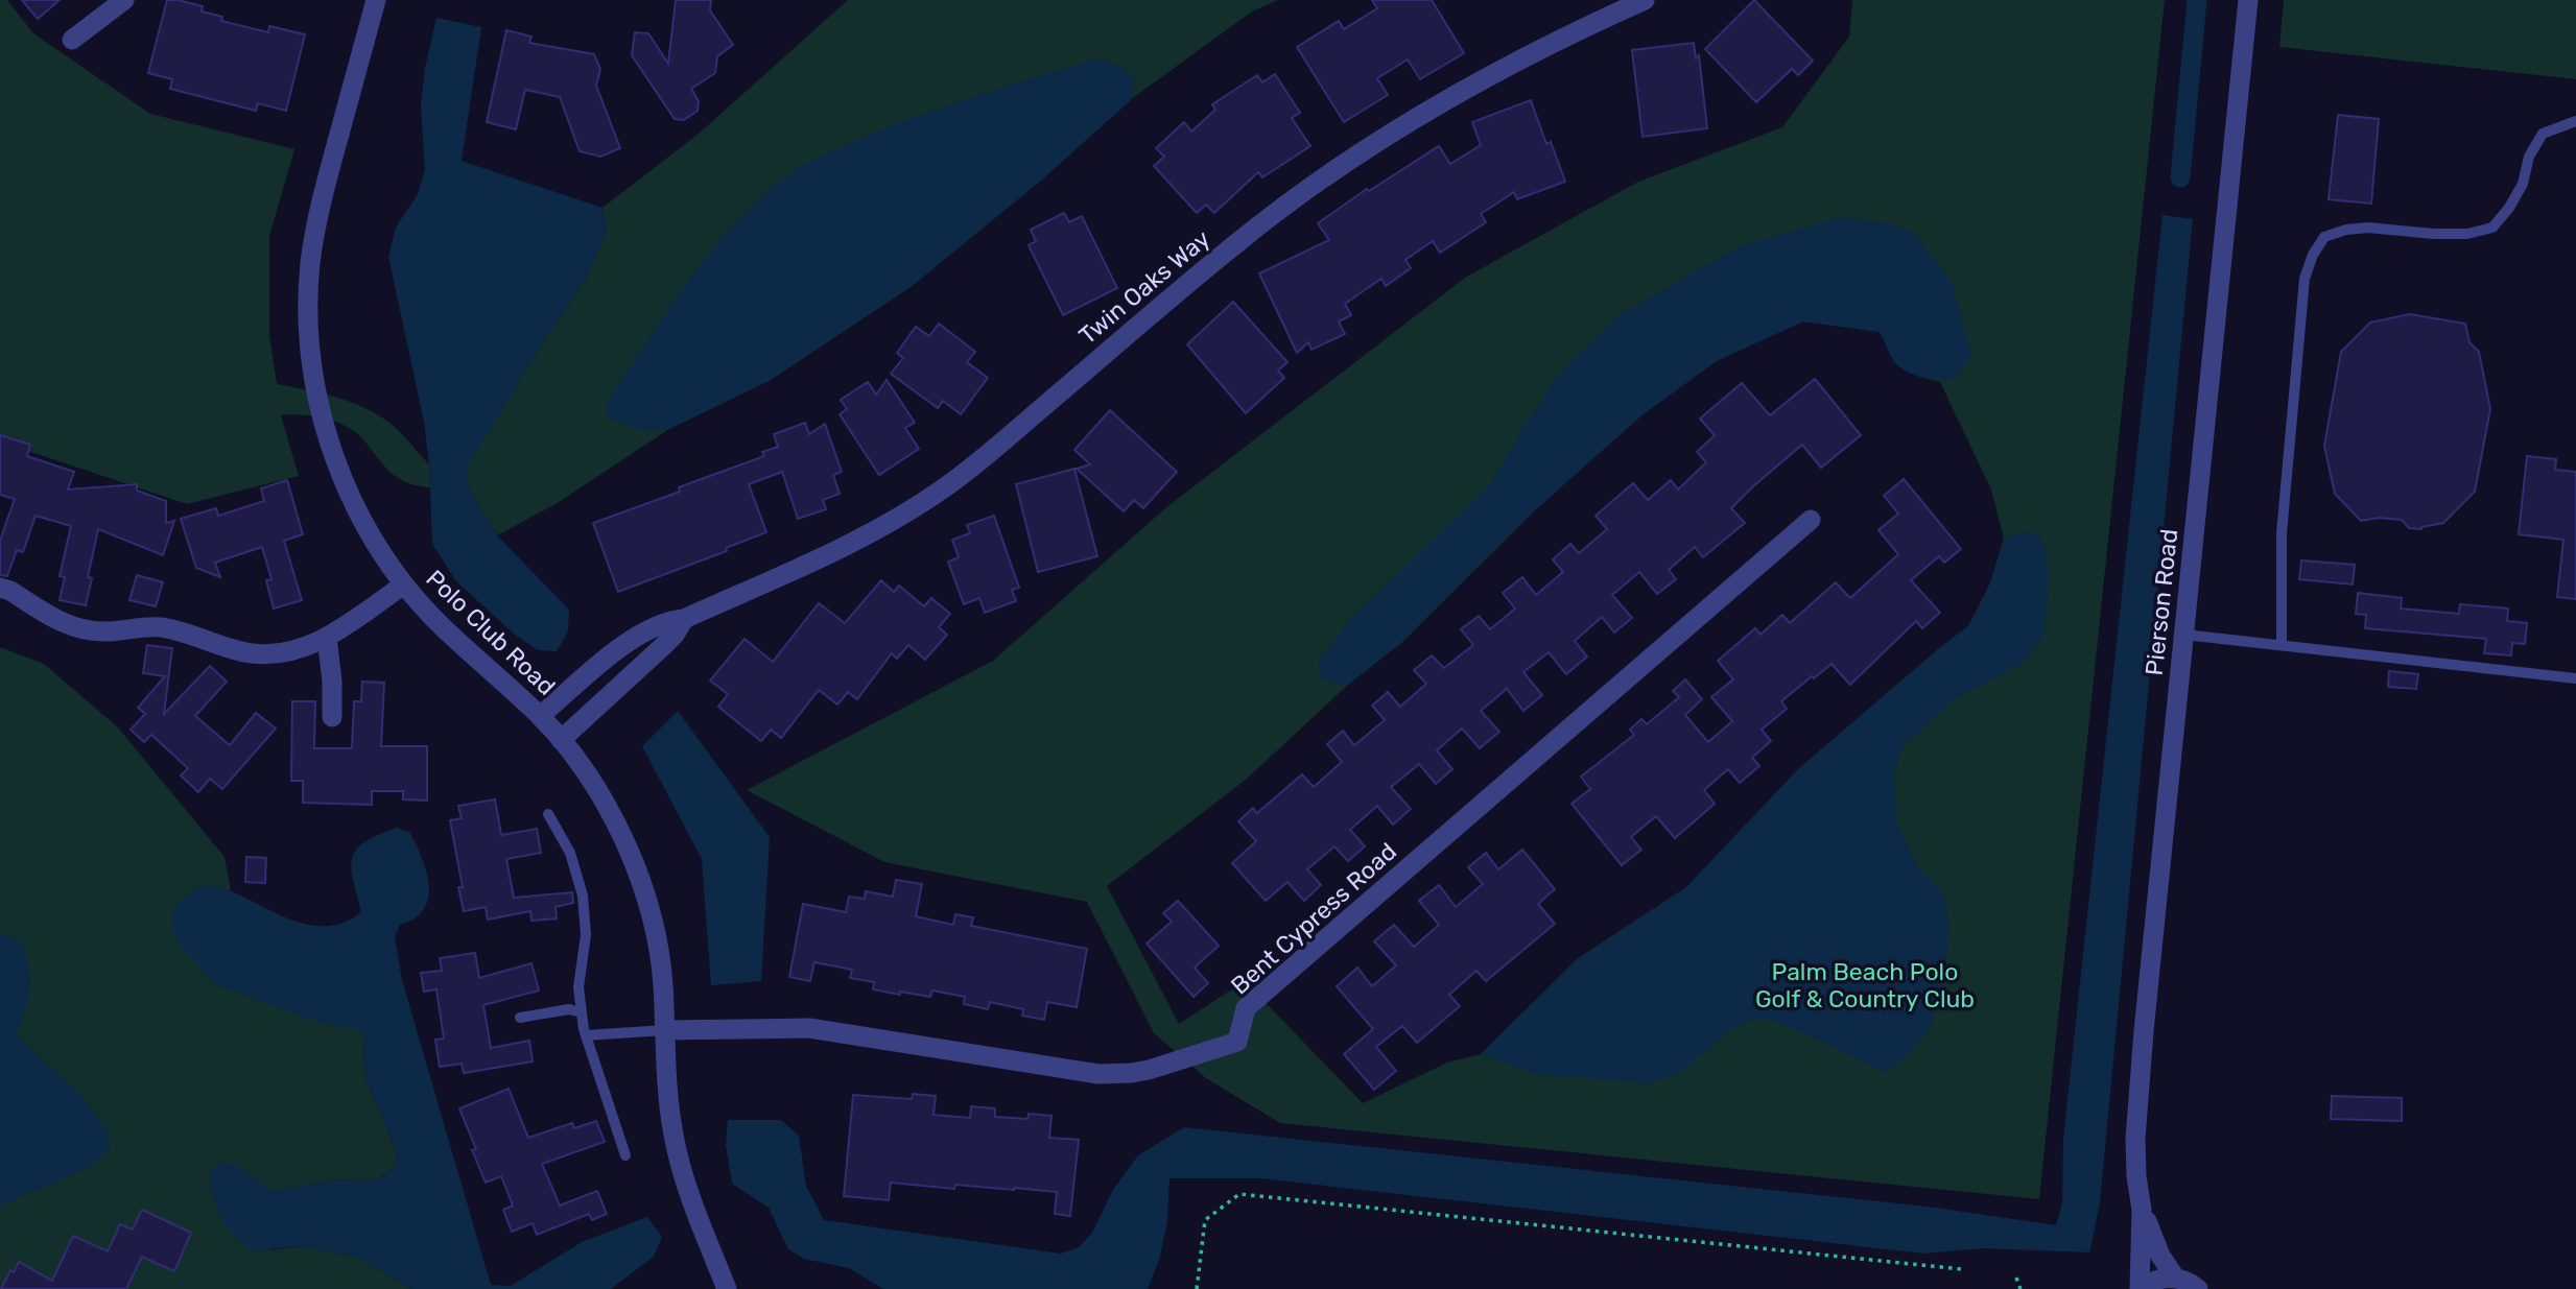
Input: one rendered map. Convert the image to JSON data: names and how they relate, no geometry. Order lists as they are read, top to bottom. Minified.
{"streets":{"street":["Twin Oaks Way","Pierson Road","Polo Club Road","Bent Cypress Road"]},"crossings":[["Twin Oaks Way","Polo Club Road"],["Polo Club Road","Bent Cypress Road"]],"parks":["Palm Beach Polo Golf & Country Club"]}
